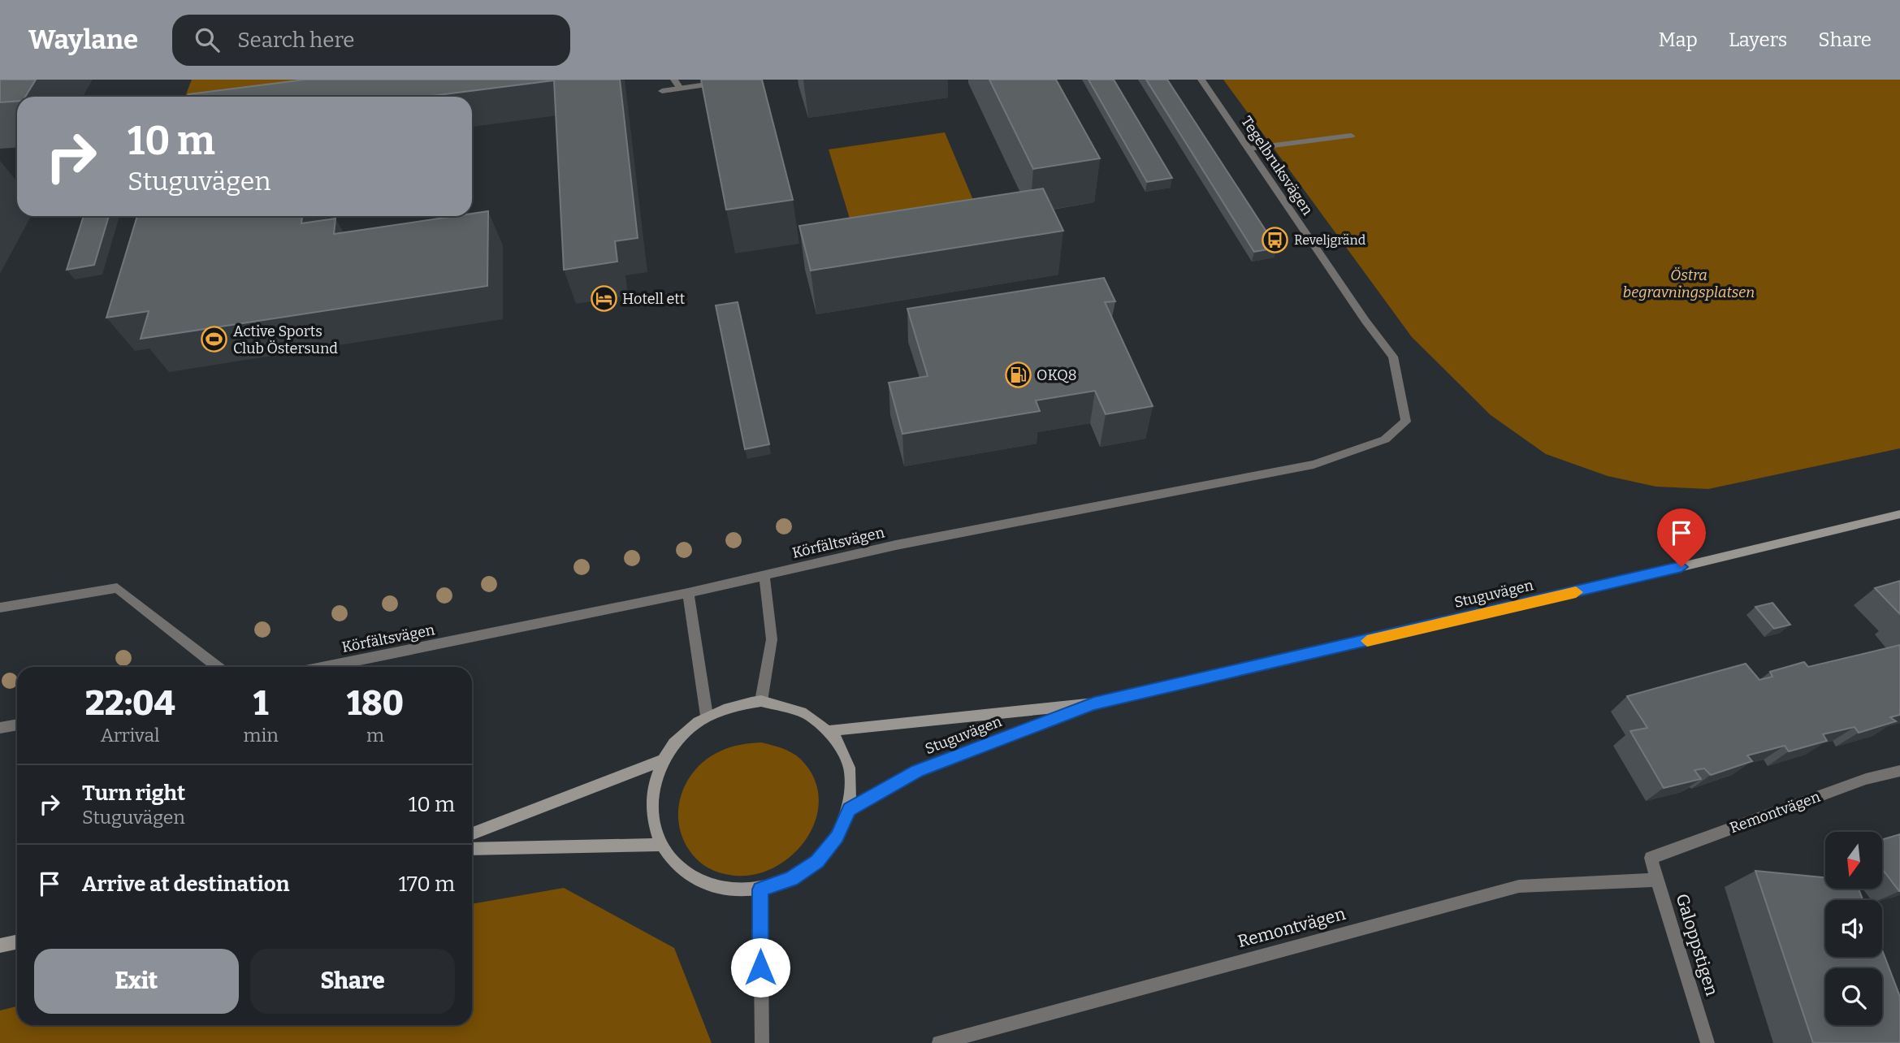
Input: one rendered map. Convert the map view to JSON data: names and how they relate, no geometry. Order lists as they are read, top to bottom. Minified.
{"streets":{"main road":["Stuguvägen"],"street":["Tegelbruksvägen","Körfältsvägen","Remontvägen","Galoppstigen"]},"crossings":[["Tegelbruksvägen","Körfältsvägen"],["Remontvägen","Galoppstigen"]],"parks":["Östra begravningsplatsen"],"places":{"bus stop":["Reveljgränd"],"hotel":["Hotell ett"],"sports":["Active Sports Club Östersund"],"fuel station":["OKQ8"]},"north":"bottom","page":{"header":"Waylane","search":"Search here","nav":["Map","Layers","Share"],"turn":["10 m","Stuguvägen"],"eta":["22:04","Arrival","1","min","180","m"],"list":[{"name":"Turn right","note":"Stuguvägen","value":"10 m"},{"name":"Arrive at destination","value":"170 m"}],"buttons":["Exit","Share"]}}
